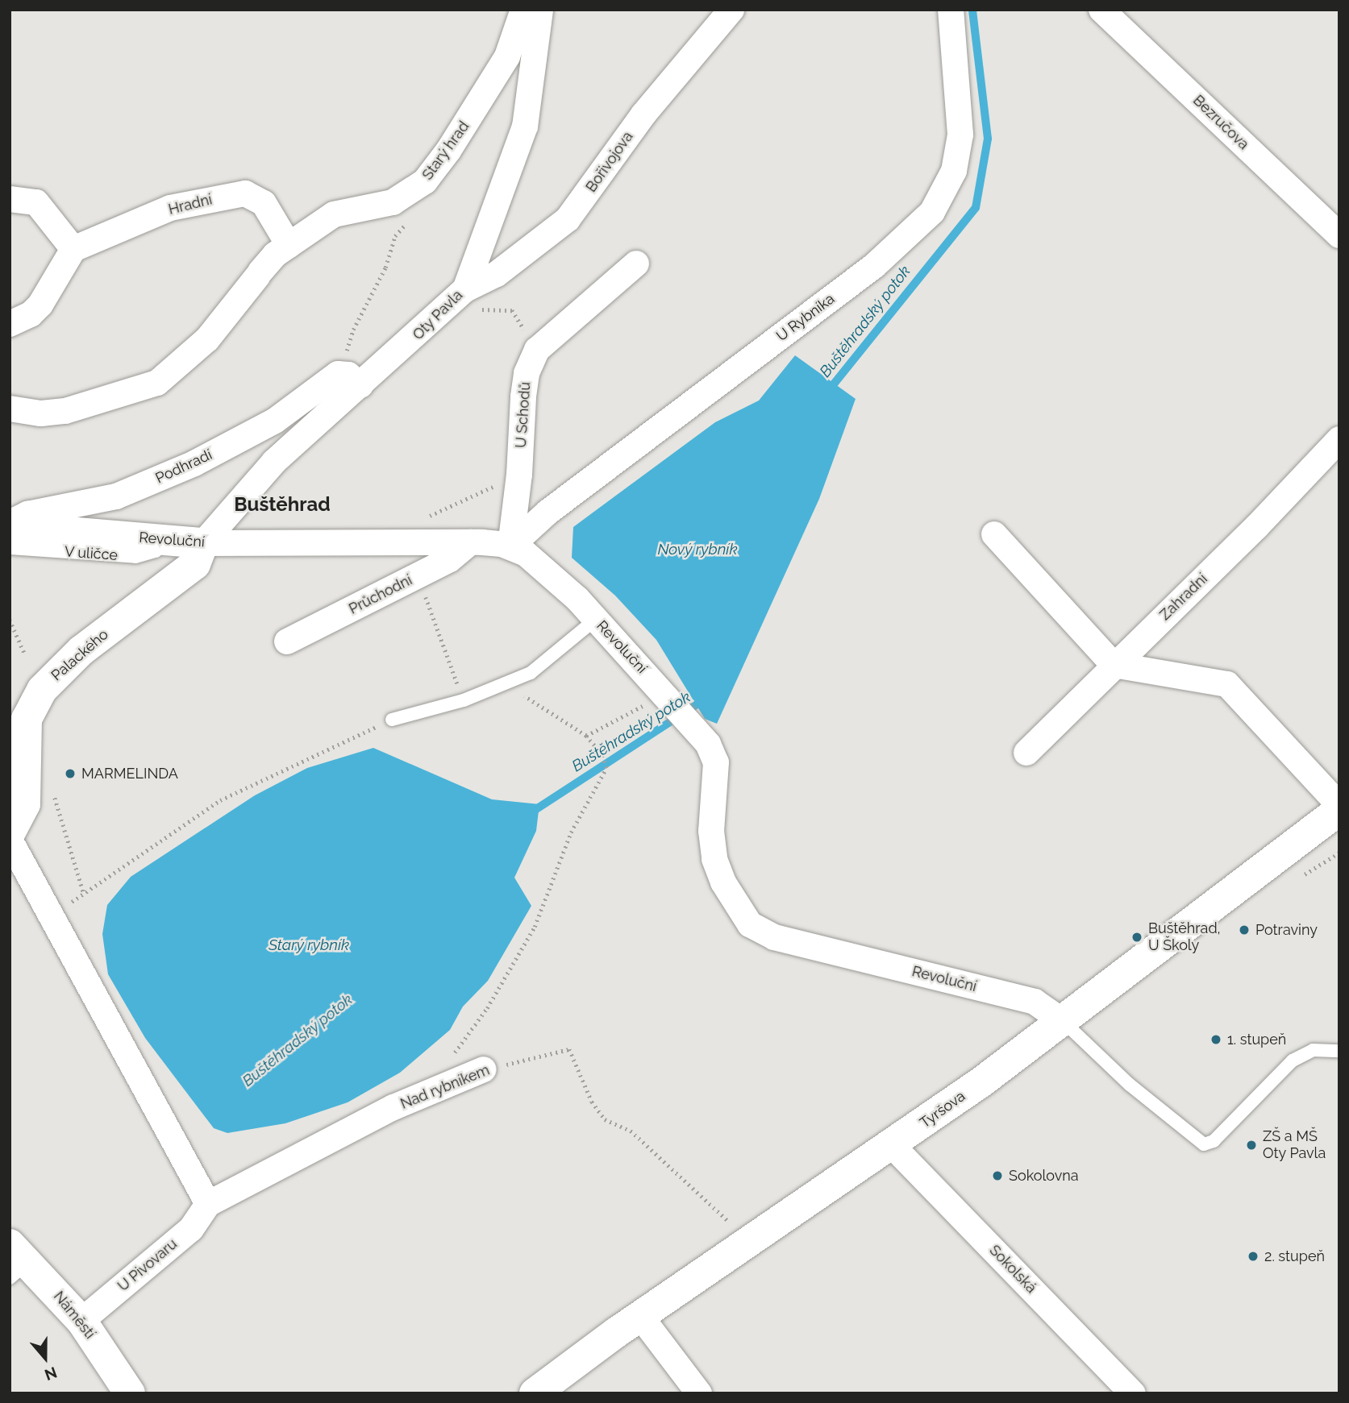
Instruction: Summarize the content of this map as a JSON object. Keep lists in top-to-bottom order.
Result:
{
  "streets": {
    "street": [
      "Bezručova",
      "Starý hrad",
      "Bořivojova",
      "Hradní",
      "Oty Pavla",
      "U Rybníka",
      "U Schodů",
      "Podhradí",
      "Revoluční",
      "Průchodní",
      "Zahradní",
      "Palackého",
      "Nad rybníkem",
      "Tyršova",
      "U Pivovaru",
      "Sokolská",
      "Náměstí"
    ],
    "lane": ["V uličce"]
  },
  "crossings": [
    ["Starý hrad", "Hradní"],
    ["Bořivojova", "Oty Pavla"],
    ["Oty Pavla", "Podhradí"],
    ["Oty Pavla", "Revoluční"],
    ["Oty Pavla", "Palackého"],
    ["U Rybníka", "U Schodů"],
    ["U Rybníka", "Revoluční"],
    ["U Schodů", "Revoluční"],
    ["Revoluční", "V uličce"],
    ["Revoluční", "Průchodní"],
    ["Revoluční", "Palackého"],
    ["Revoluční", "Tyršova"],
    ["Nad rybníkem", "Tyršova"],
    ["Nad rybníkem", "U Pivovaru"],
    ["Tyršova", "Sokolská"],
    ["U Pivovaru", "Náměstí"]
  ],
  "districts": ["Buštěhrad"],
  "water": ["Buštěhradský potok", "Nový rybník", "Starý rybník"],
  "places": [
    "MARMELINDA",
    "Potraviny",
    "Buštěhrad, U Školy",
    "1. stupeň",
    "ZŠ a MŠ Oty Pavla",
    "Sokolovna",
    "2. stupeň"
  ],
  "north": "bottom"
}
